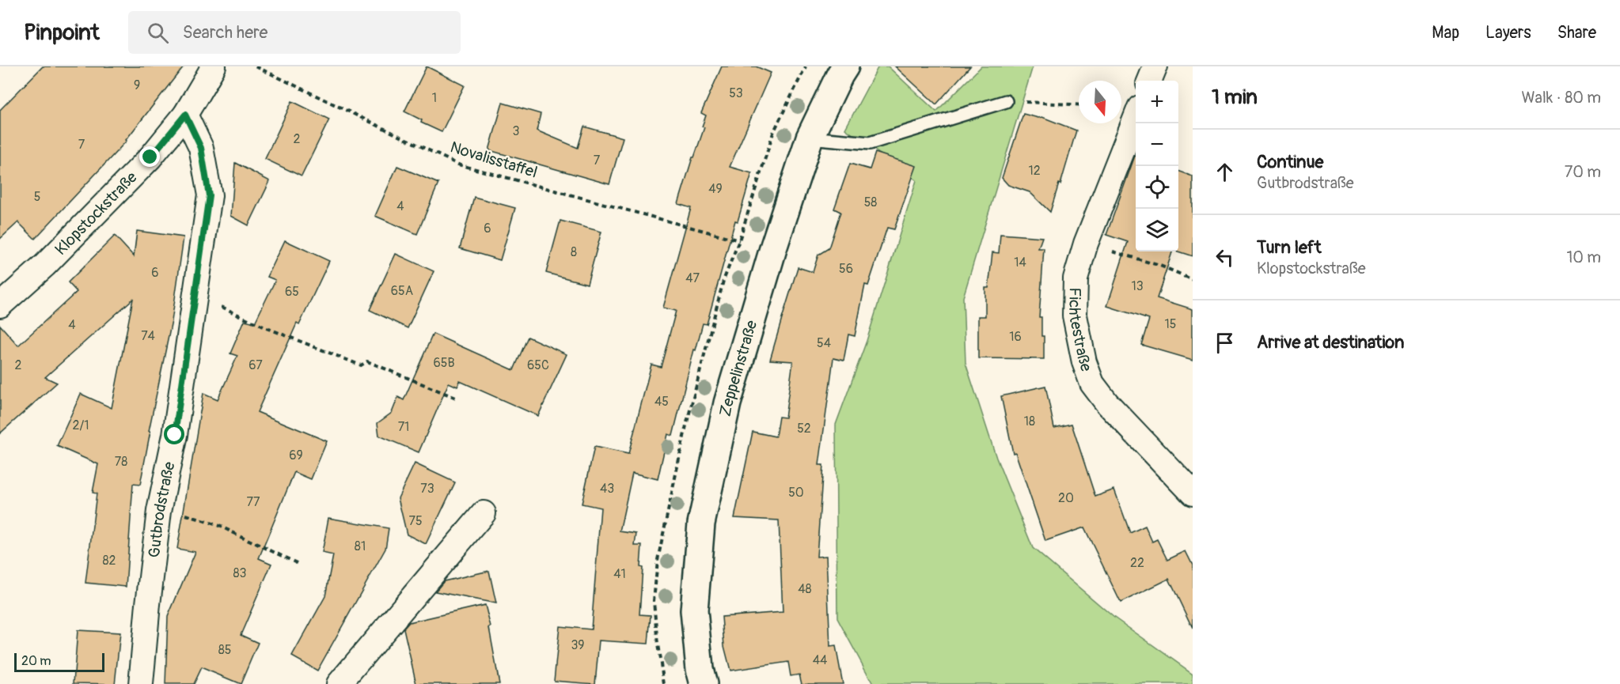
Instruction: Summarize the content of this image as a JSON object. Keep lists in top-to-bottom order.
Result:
{
  "streets": {
    "street": [
      "Klopstockstraße",
      "Fichtestraße",
      "Zeppelinstraße",
      "Gutbrodstraße"
    ],
    "path": ["Novalisstaffel"]
  },
  "crossings": [
    ["Klopstockstraße", "Gutbrodstraße"]
  ],
  "house_numbers": [
    "9",
    "53",
    "1",
    "3",
    "2",
    "7",
    "7",
    "12",
    "49",
    "5",
    "58",
    "4",
    "6",
    "8",
    "14",
    "56",
    "6",
    "47",
    "13",
    "65A",
    "65",
    "15",
    "4",
    "74",
    "16",
    "54",
    "65B",
    "2",
    "67",
    "65C",
    "45",
    "18",
    "2/1",
    "71",
    "52",
    "69",
    "78",
    "73",
    "43",
    "50",
    "20",
    "77",
    "75",
    "81",
    "82",
    "22",
    "83",
    "41",
    "48",
    "39",
    "85",
    "44"
  ],
  "scale_bar": "20 m",
  "north": "bottom",
  "page": {
    "header": "Pinpoint",
    "search": "Search here",
    "nav": ["Map", "Layers", "Share"],
    "heading": ["1 min", "Walk · 80 m"],
    "map_buttons": ["+", "−"],
    "list": [
      ["Continue", "Gutbrodstraße", "70 m"],
      ["Turn left", "Klopstockstraße", "10 m"],
      "Arrive at destination"
    ],
    "scale": "20 m"
  }
}
